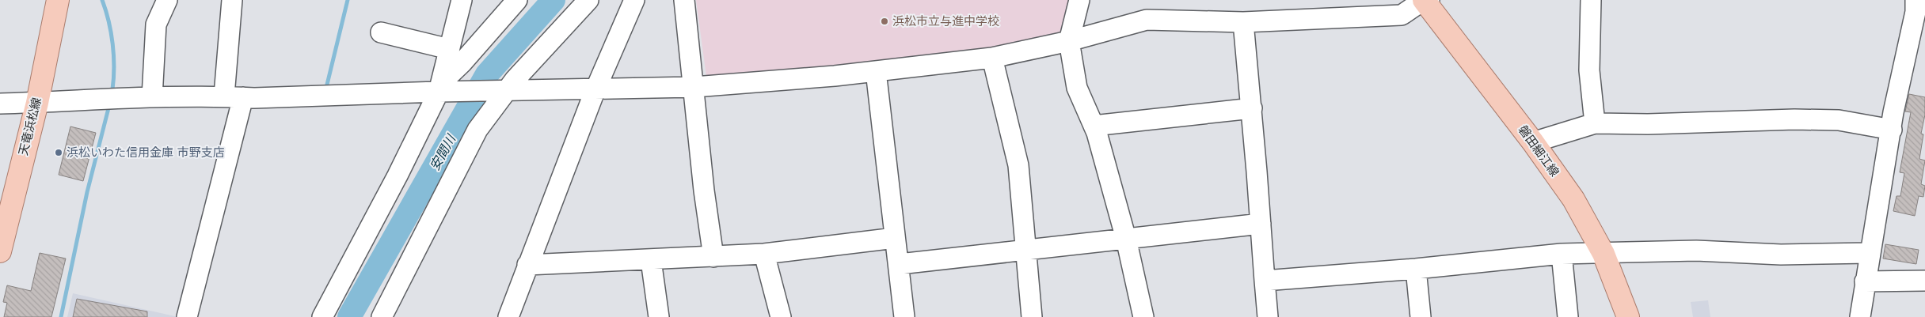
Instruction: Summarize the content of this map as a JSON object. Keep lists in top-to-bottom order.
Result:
{
  "streets": {
    "main road": ["天竜浜松線", "磐田細江線"]
  },
  "water": ["安間川"],
  "places": ["浜松市立与進中学校", "浜松いわた信用金庫 市野支店"]
}
